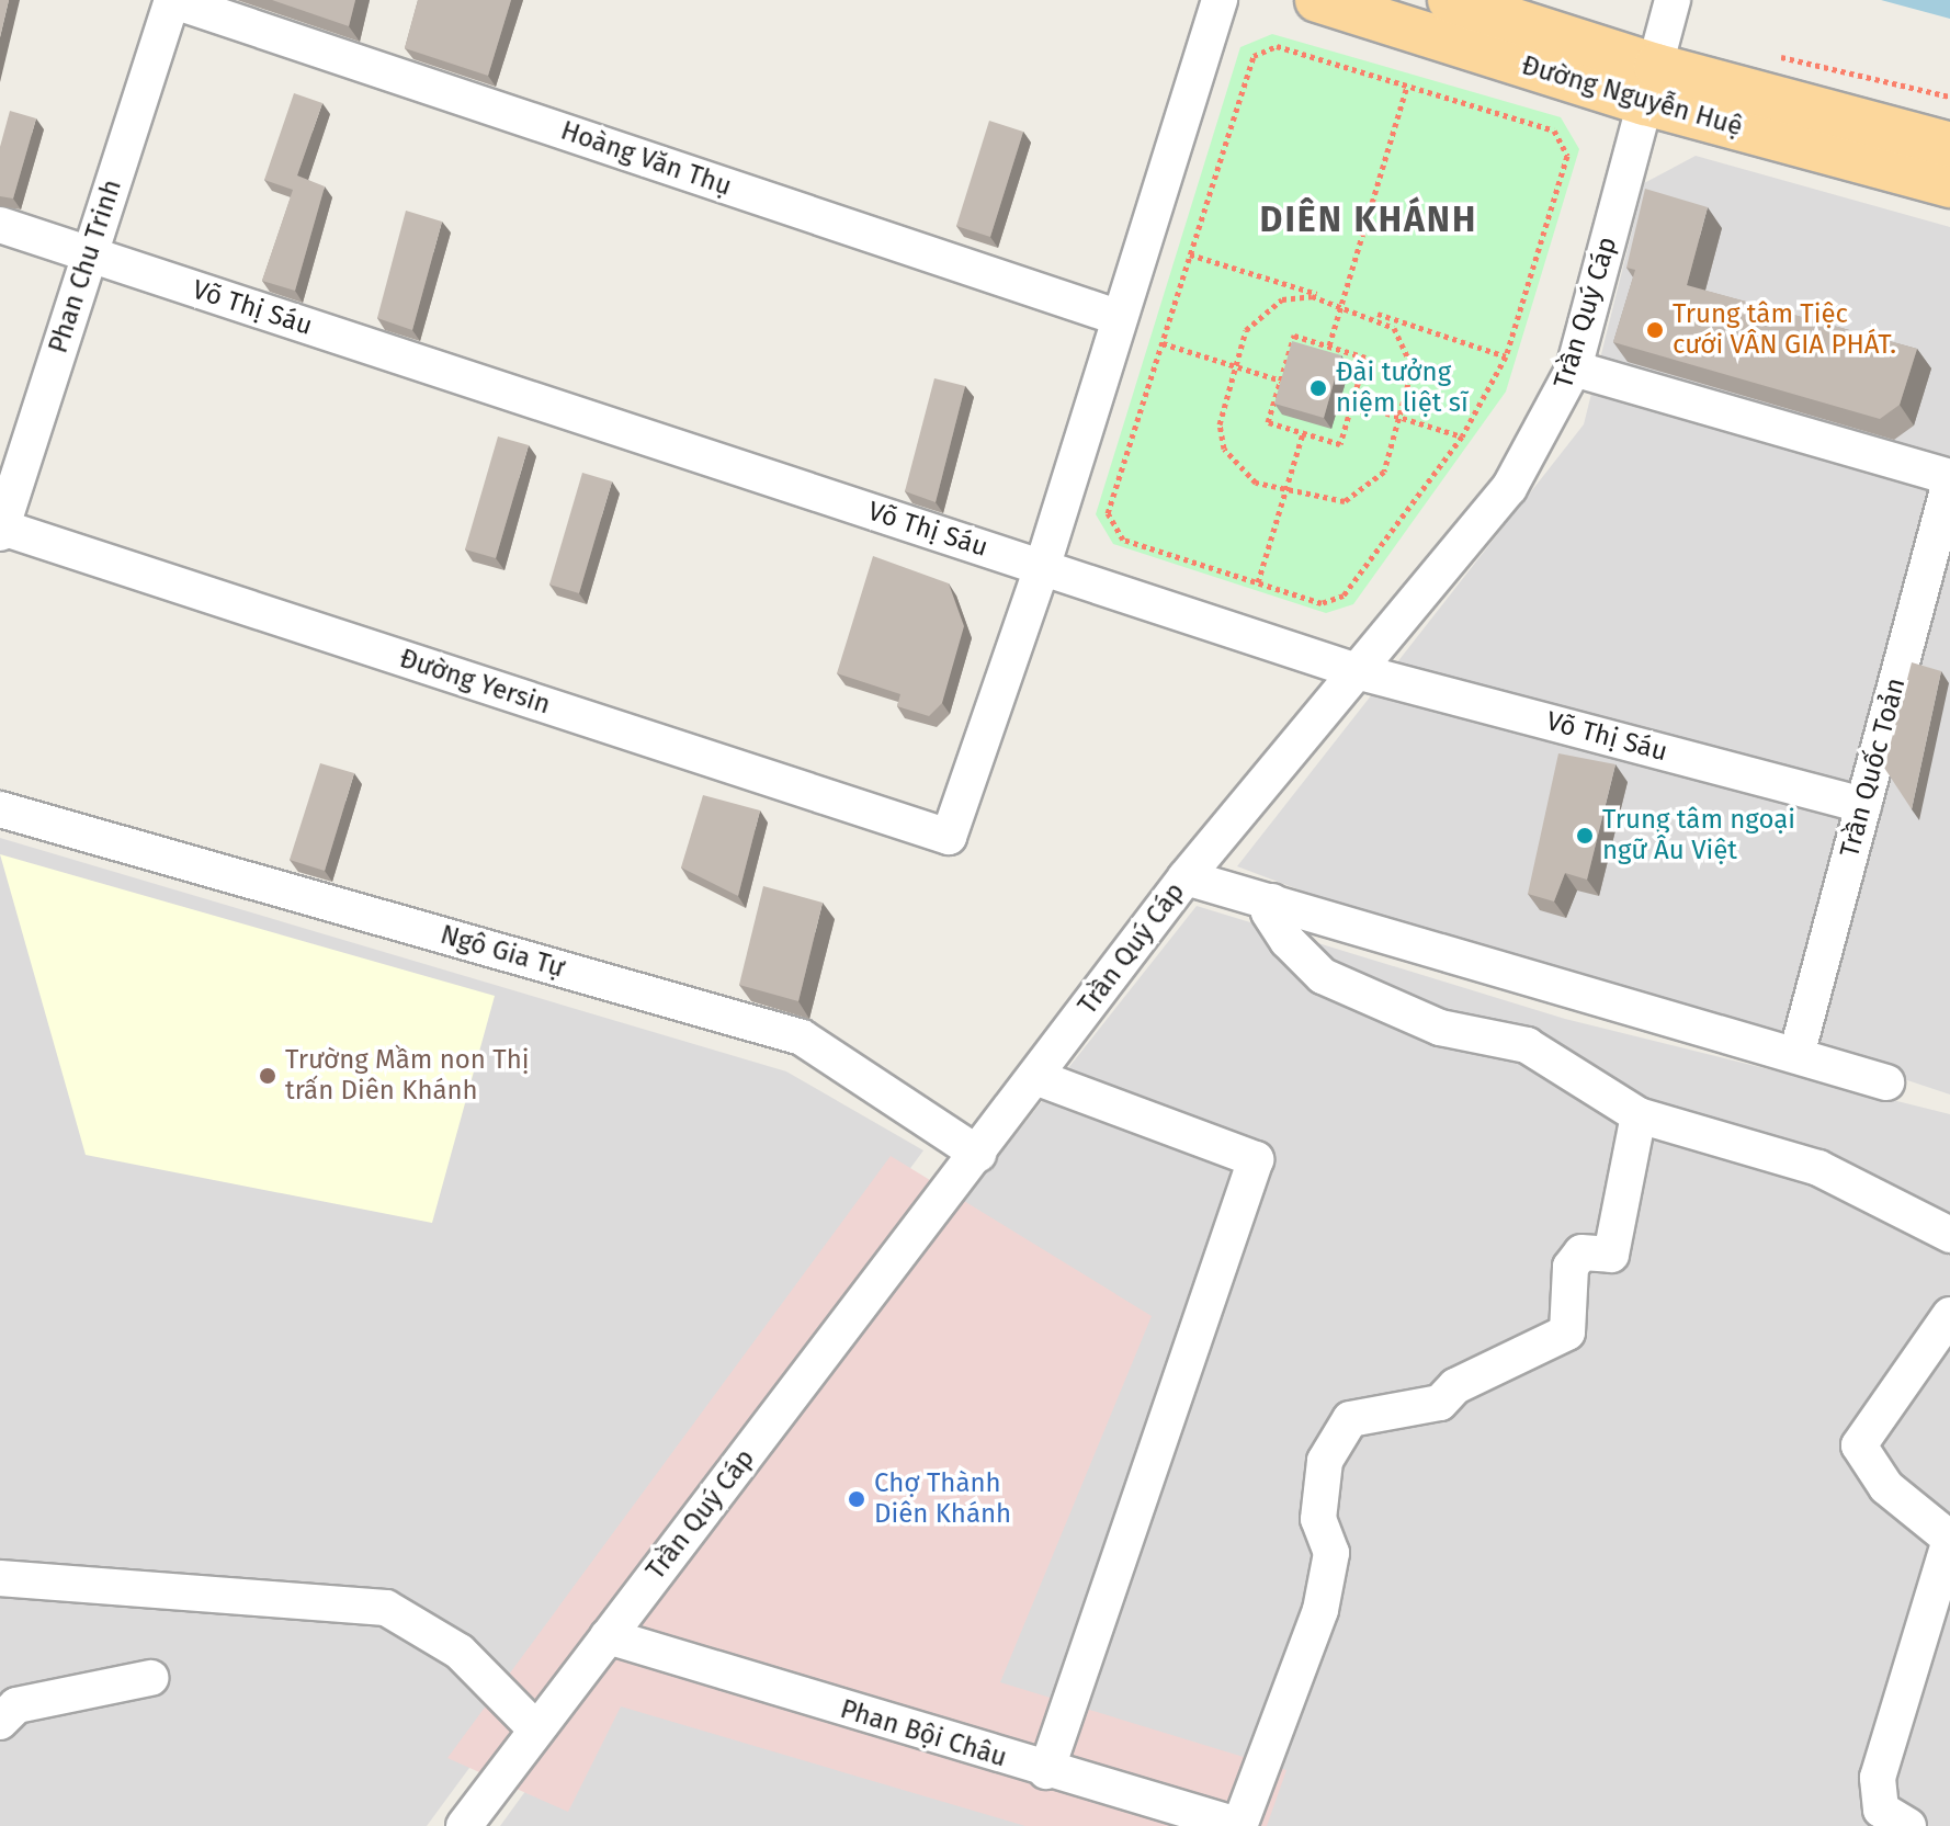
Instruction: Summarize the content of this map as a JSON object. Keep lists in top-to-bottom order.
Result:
{
  "streets": {
    "main road": ["Đường Nguyễn Huệ"],
    "street": [
      "Hoàng Văn Thụ",
      "Phan Chu Trinh",
      "Võ Thị Sáu",
      "Trần Quý Cáp",
      "Đường Yersin",
      "Trần Quốc Toản",
      "Ngô Gia Tự",
      "Phan Bội Châu"
    ]
  },
  "crossings": [
    ["Đường Nguyễn Huệ", "Trần Quý Cáp"],
    ["Hoàng Văn Thụ", "Phan Chu Trinh"],
    ["Phan Chu Trinh", "Võ Thị Sáu"],
    ["Phan Chu Trinh", "Đường Yersin"],
    ["Võ Thị Sáu", "Trần Quý Cáp"],
    ["Võ Thị Sáu", "Đường Yersin"],
    ["Võ Thị Sáu", "Trần Quốc Toản"],
    ["Trần Quý Cáp", "Ngô Gia Tự"],
    ["Trần Quý Cáp", "Phan Bội Châu"]
  ],
  "districts": ["DIÊN KHÁNH"],
  "places": [
    "Trung tâm Tiệc cưới VÂN GIA PHÁT.",
    "Đài tưởng niệm liệt sĩ",
    "Trung tâm ngoại ngữ Âu Việt",
    "Trường Mầm non Thị trấn Diên Khánh",
    "Chợ Thành Diên Khánh"
  ]
}
